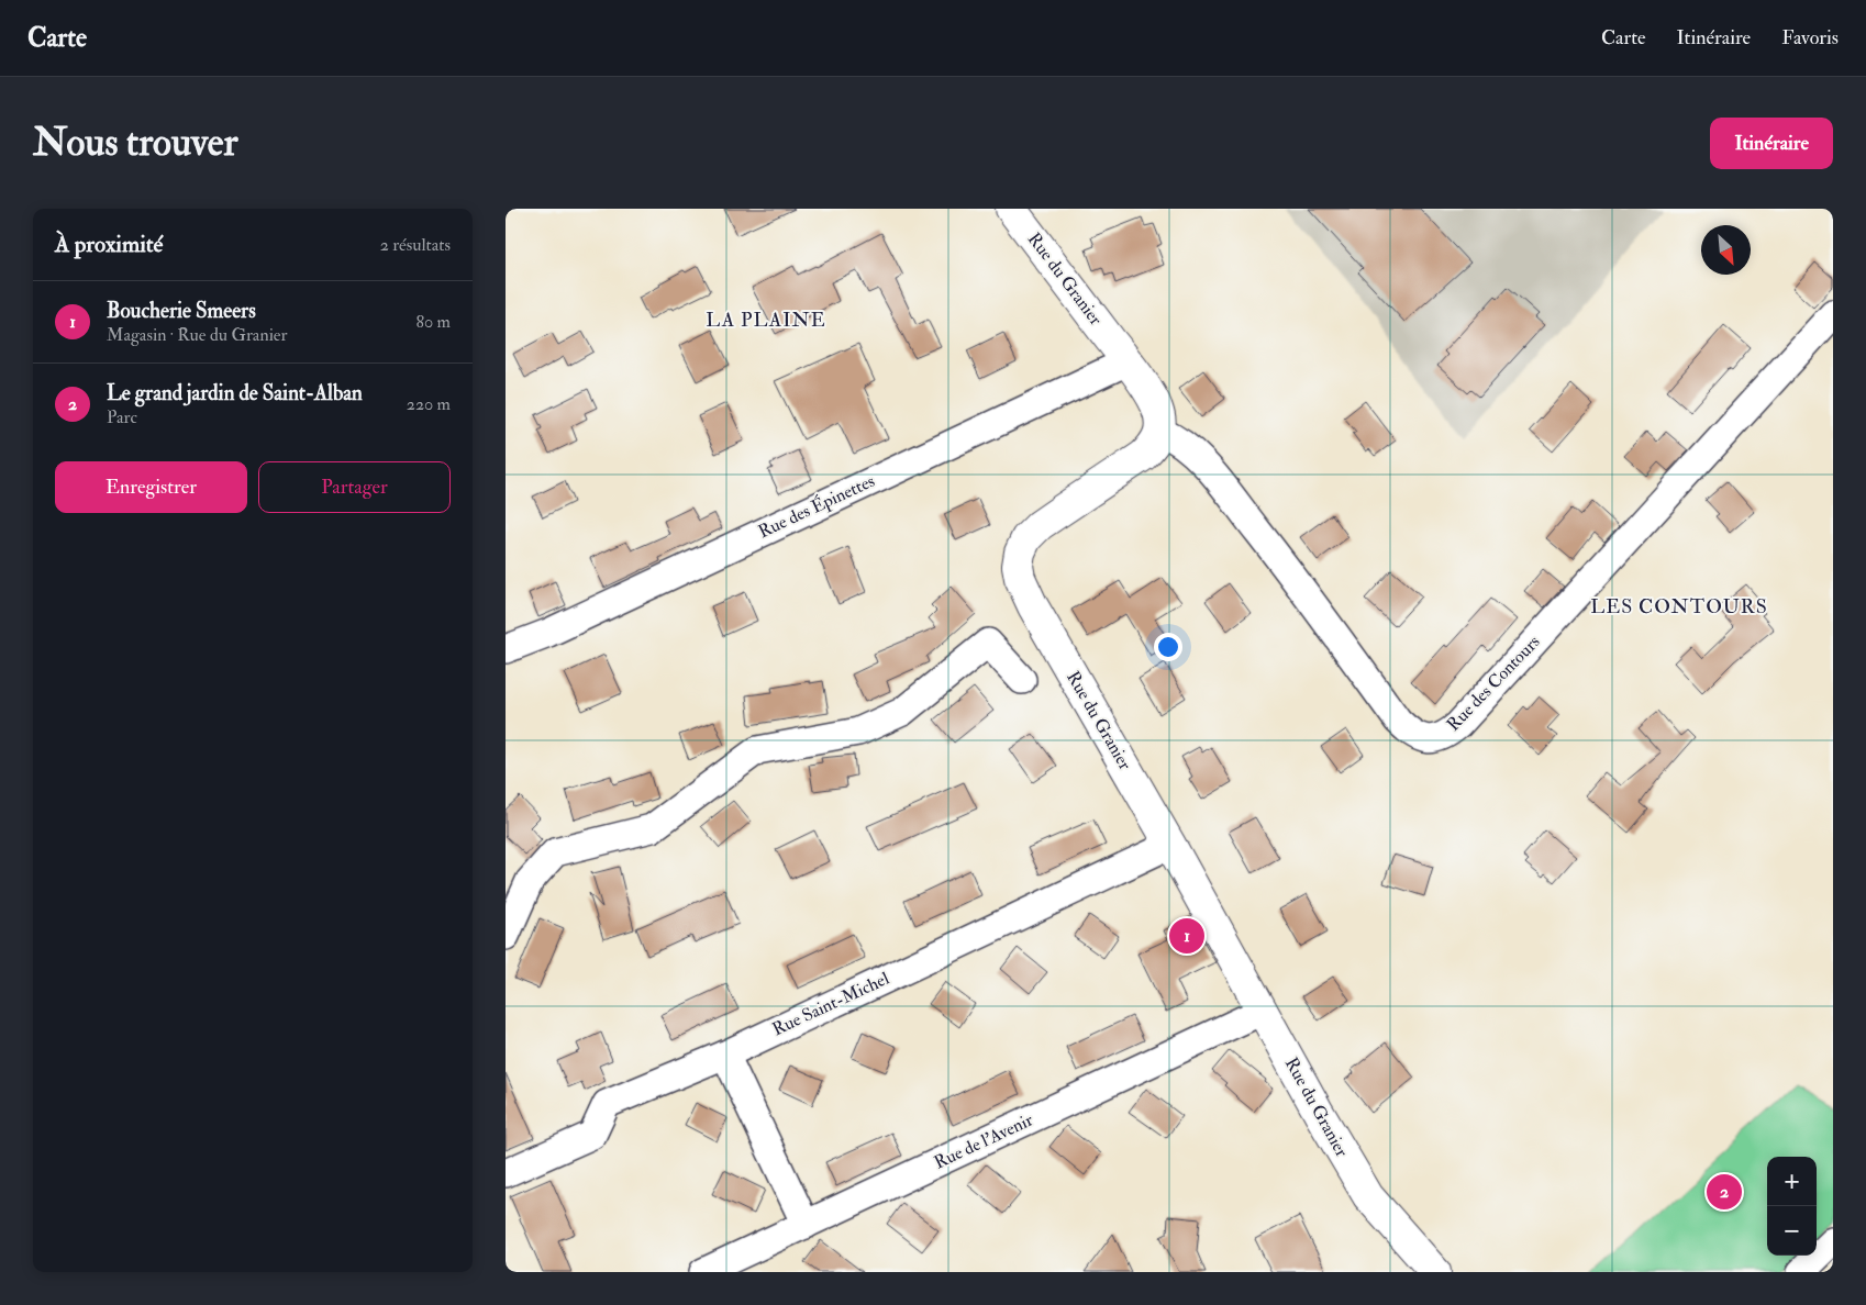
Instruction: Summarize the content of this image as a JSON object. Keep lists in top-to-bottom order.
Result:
{
  "streets": {
    "street": [
      "Rue du Granier",
      "Rue des Épinettes",
      "Rue des Contours",
      "Rue Saint-Michel",
      "Rue de l'Avenir"
    ]
  },
  "crossings": [
    ["Rue du Granier", "Rue des Épinettes"],
    ["Rue du Granier", "Rue des Contours"],
    ["Rue du Granier", "Rue Saint-Michel"],
    ["Rue du Granier", "Rue de l'Avenir"]
  ],
  "districts": ["LA PLAINE", "LES CONTOURS"],
  "north": "bottom right",
  "page": {
    "header": "Carte",
    "nav": ["Carte", "Itinéraire", "Favoris"],
    "buttons": [
      "Itinéraire",
      ["Enregistrer", "Partager"]
    ],
    "title": "Nous trouver",
    "heading": ["À proximité", "2 résultats"],
    "list": [
      {
        "mark": "1",
        "name": "Boucherie Smeers",
        "note": "Magasin · Rue du Granier",
        "value": "80 m"
      },
      {
        "mark": "2",
        "name": "Le grand jardin de Saint-Alban",
        "note": "Parc",
        "value": "220 m"
      }
    ],
    "pins": ["1", "2"],
    "map_buttons": ["+", "−"]
  }
}
